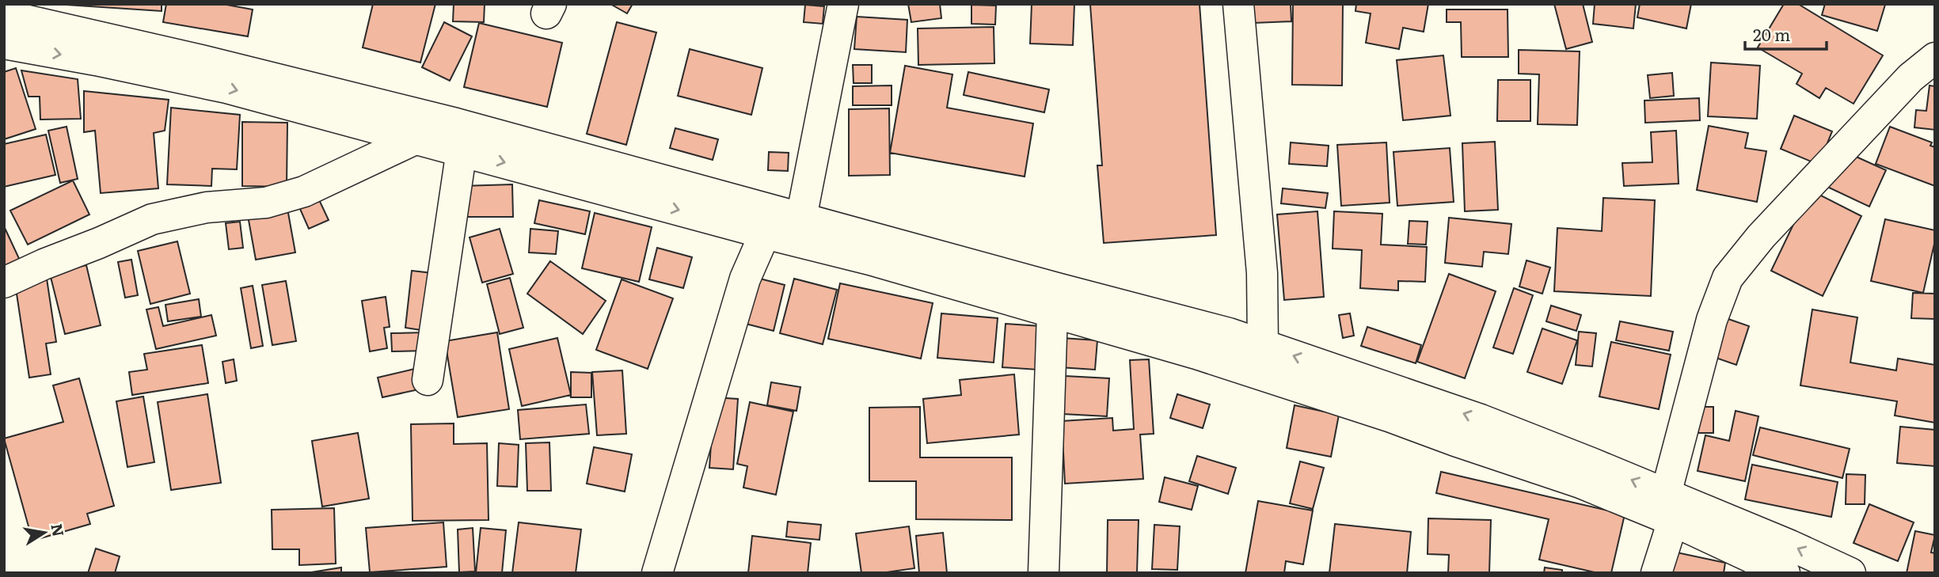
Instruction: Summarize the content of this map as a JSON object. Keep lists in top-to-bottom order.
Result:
{
  "scale_bar": "20 m",
  "north": "right"
}
